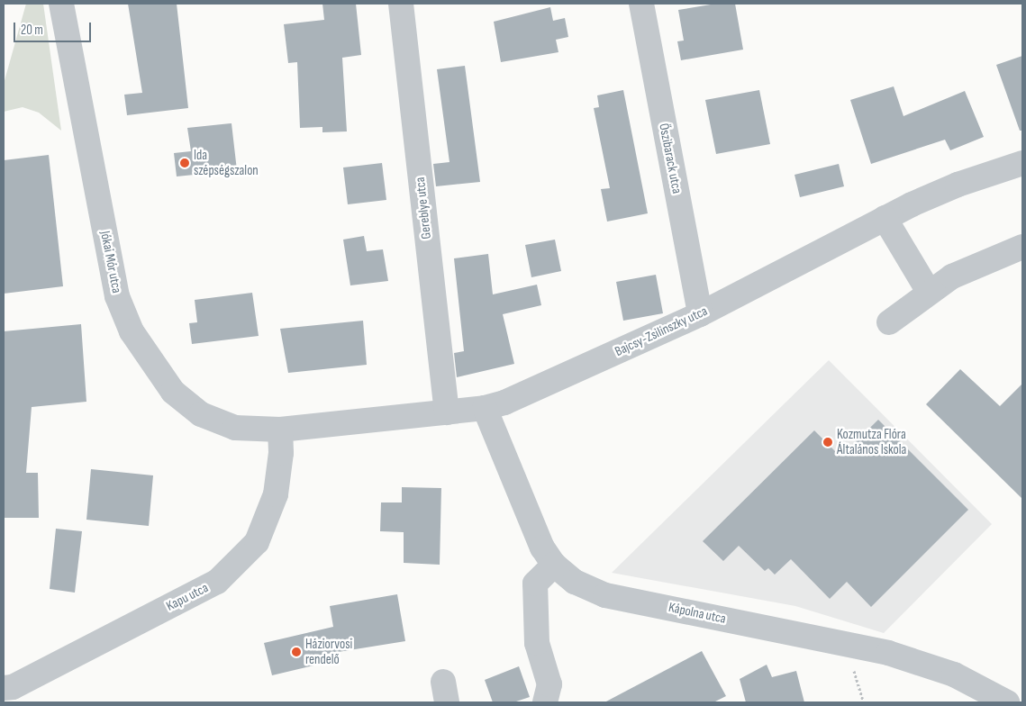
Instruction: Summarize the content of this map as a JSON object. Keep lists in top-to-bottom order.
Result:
{
  "streets": {
    "street": [
      "Őszibarack utca",
      "Gereblye utca",
      "Jókai Mór utca",
      "Bajcsy-Zsilinszky utca",
      "Kapu utca",
      "Kápolna utca"
    ]
  },
  "crossings": [
    ["Őszibarack utca", "Bajcsy-Zsilinszky utca"],
    ["Gereblye utca", "Bajcsy-Zsilinszky utca"],
    ["Jókai Mór utca", "Bajcsy-Zsilinszky utca"],
    ["Jókai Mór utca", "Kapu utca"],
    ["Bajcsy-Zsilinszky utca", "Kapu utca"],
    ["Bajcsy-Zsilinszky utca", "Kápolna utca"]
  ],
  "places": ["Ida szépségszalon", "Kozmutza Flóra Általános Iskola", "Háziorvosi rendelő"],
  "scale_bar": "20 m"
}
